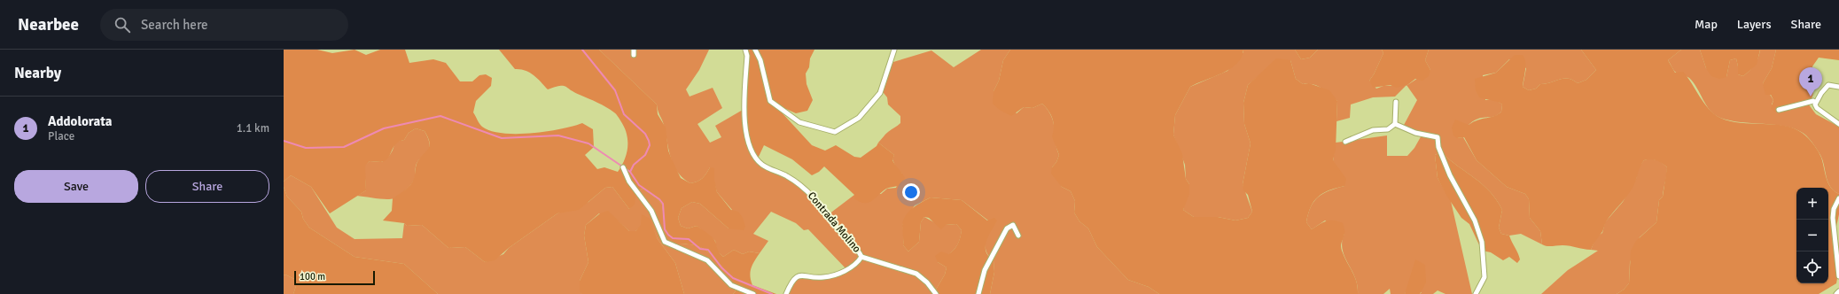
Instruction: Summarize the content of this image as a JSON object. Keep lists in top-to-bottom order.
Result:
{
  "streets": {
    "street": ["Contrada Molino"]
  },
  "scale_bar": "100 m",
  "page": {
    "header": "Nearbee",
    "search": "Search here",
    "nav": ["Map", "Layers", "Share"],
    "heading": "Nearby",
    "pins": "1",
    "list": [
      {
        "mark": "1",
        "name": "Addolorata",
        "note": "Place",
        "value": "1.1 km"
      }
    ],
    "buttons": ["Save", "Share"],
    "map_buttons": ["+", "−"],
    "scale": "100 m"
  }
}
